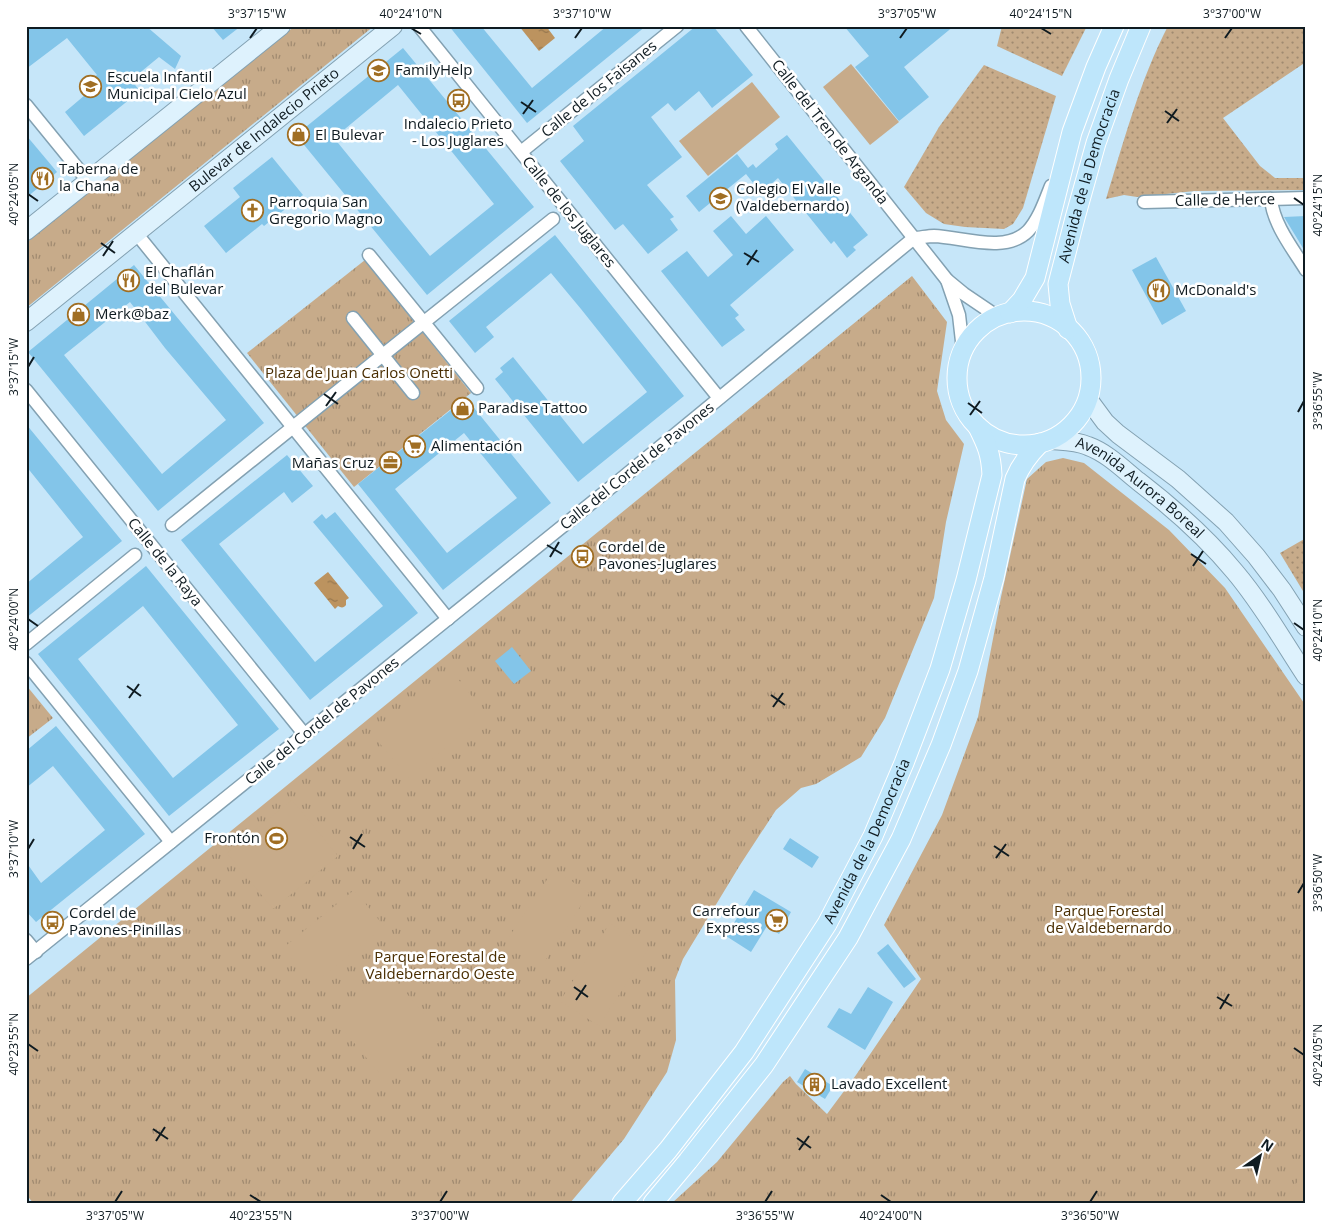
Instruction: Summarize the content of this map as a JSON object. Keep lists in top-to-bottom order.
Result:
{
  "streets": {
    "main road": ["Avenida de la Democracia"],
    "street": [
      "Calle de los Faisanes",
      "Bulevar de Indalecio Prieto",
      "Calle del Tren de Arganda",
      "Calle de Herce",
      "Calle de los Juglares",
      "Calle del Cordel de Pavones",
      "Avenida Aurora Boreal",
      "Calle de la Raya"
    ]
  },
  "crossings": [
    ["Calle de los Faisanes", "Calle de los Juglares"],
    ["Calle del Tren de Arganda", "Avenida de la Democracia"],
    ["Calle del Tren de Arganda", "Calle del Cordel de Pavones"],
    ["Calle del Tren de Arganda", "Avenida Aurora Boreal"],
    ["Avenida de la Democracia", "Avenida Aurora Boreal"],
    ["Calle de los Juglares", "Calle del Cordel de Pavones"],
    ["Calle del Cordel de Pavones", "Calle de la Raya"]
  ],
  "parks": ["Plaza de Juan Carlos Onetti", "Parque Forestal de Valdebernardo", "Parque Forestal de Valdebernardo Oeste"],
  "places": {
    "school or university": ["FamilyHelp", "Escuela Infantil Municipal Cielo Azul", "Colegio El Valle (Valdebernardo)"],
    "bus stop": ["Indalecio Prieto - Los Juglares", "Cordel de Pavones-Juglares", "Cordel de Pavones-Pinillas"],
    "shop": ["El Bulevar", "Merk@baz", "Paradise Tattoo"],
    "restaurant": ["Taberna de la Chana", "El Chaflán del Bulevar", "McDonald's"],
    "church": ["Parroquia San Gregorio Magno"],
    "supermarket": ["Alimentación", "Carrefour Express"],
    "office": ["Mañas Cruz"],
    "sports": ["Frontón"],
    "building": ["Lavado Excellent"]
  },
  "north": "top right",
  "coordinates": [
    "3°37'15\"W",
    "40°24'10\"N",
    "3°37'10\"W",
    "3°37'05\"W",
    "40°24'15\"N",
    "3°37'00\"W",
    "40°24'05\"N",
    "3°36'55\"W",
    "40°24'00\"N",
    "3°36'50\"W",
    "40°23'55\"N"
  ]
}
